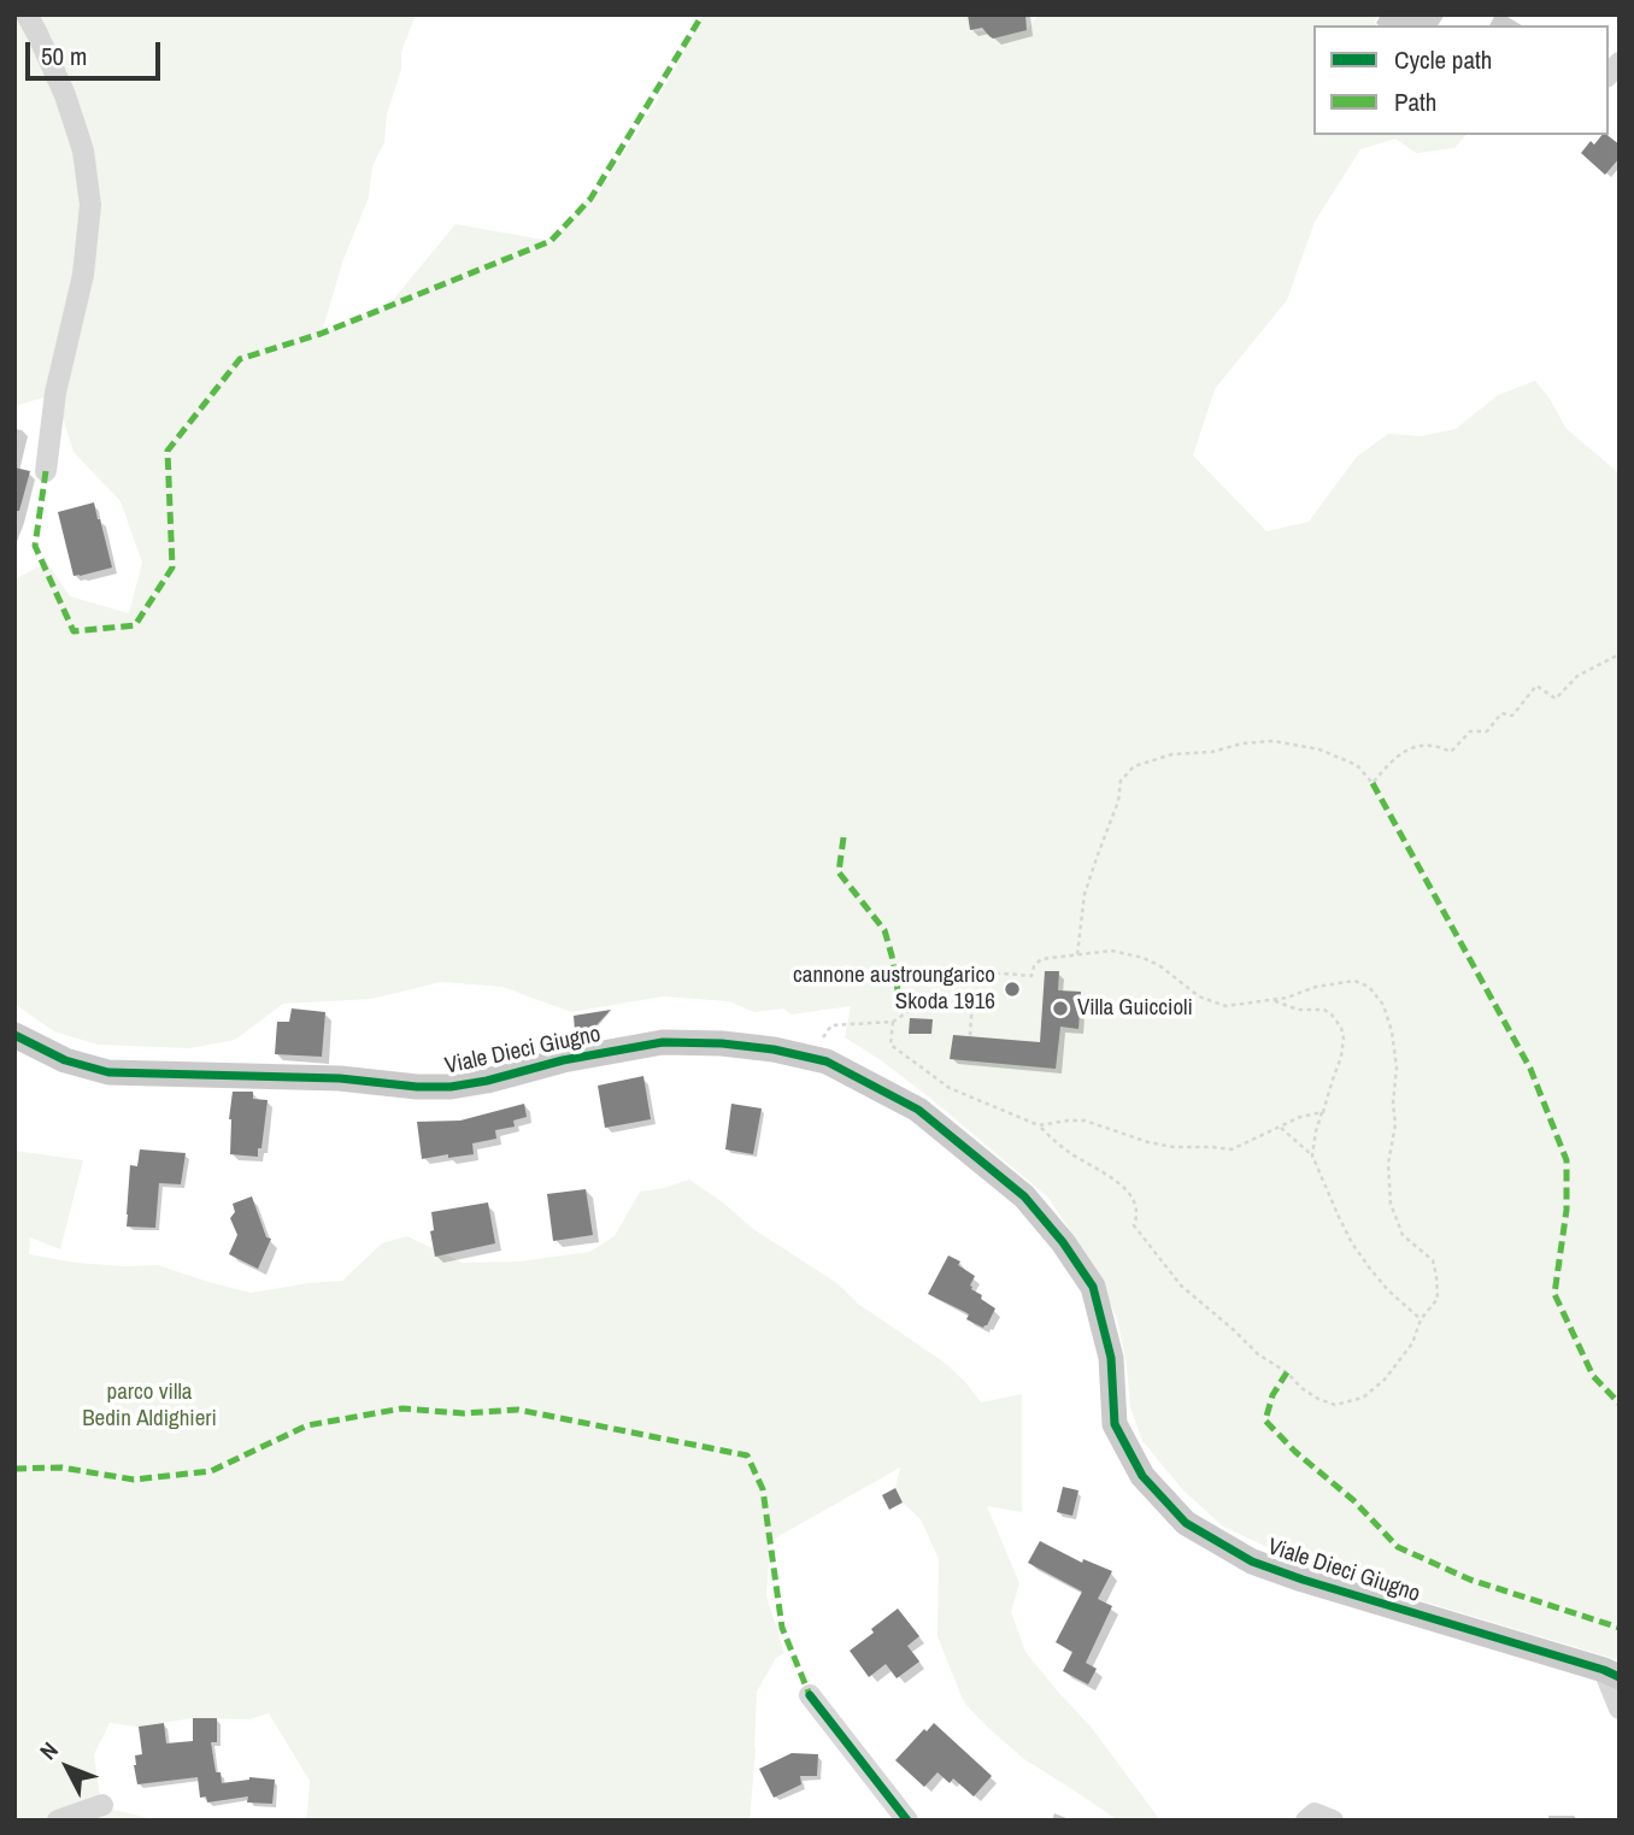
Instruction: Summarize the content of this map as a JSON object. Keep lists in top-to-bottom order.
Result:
{
  "streets": {
    "main road": ["Viale Dieci Giugno"]
  },
  "parks": ["parco villa Bedin Aldighieri"],
  "places": ["cannone austroungarico Skoda 1916", "Villa Guiccioli"],
  "legend": ["Cycle path", "Path"],
  "scale_bar": "50 m",
  "north": "top left"
}
